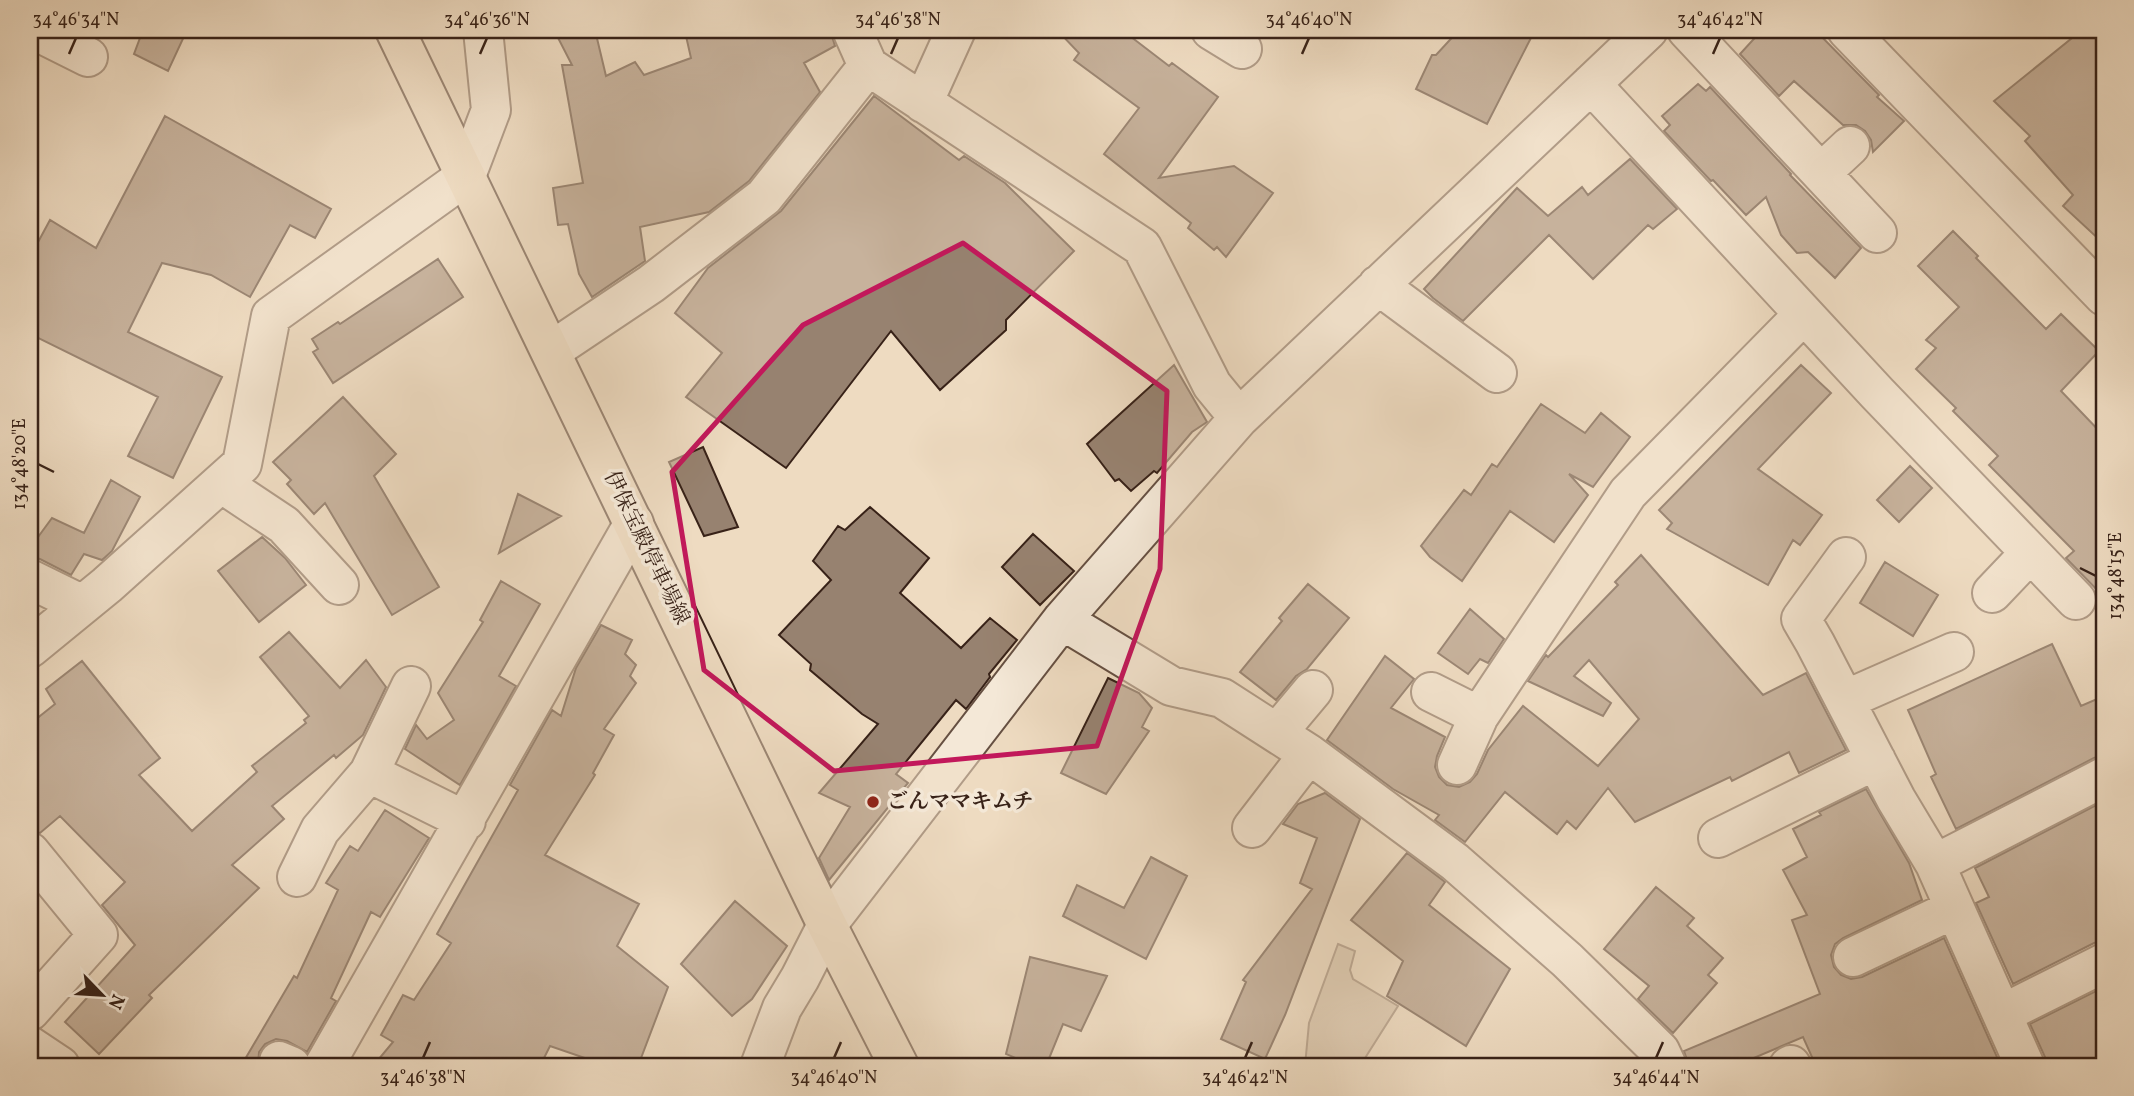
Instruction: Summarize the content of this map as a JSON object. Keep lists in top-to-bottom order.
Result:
{
  "streets": {
    "main road": ["伊保宝殿停車場線"]
  },
  "places": ["ごんママキムチ"],
  "north": "bottom right",
  "coordinates": [
    "34°46'34\"N",
    "34°46'36\"N",
    "34°46'38\"N",
    "34°46'40\"N",
    "34°46'42\"N",
    "134°48'20\"E",
    "134°48'15\"E",
    "34°46'44\"N"
  ]
}
